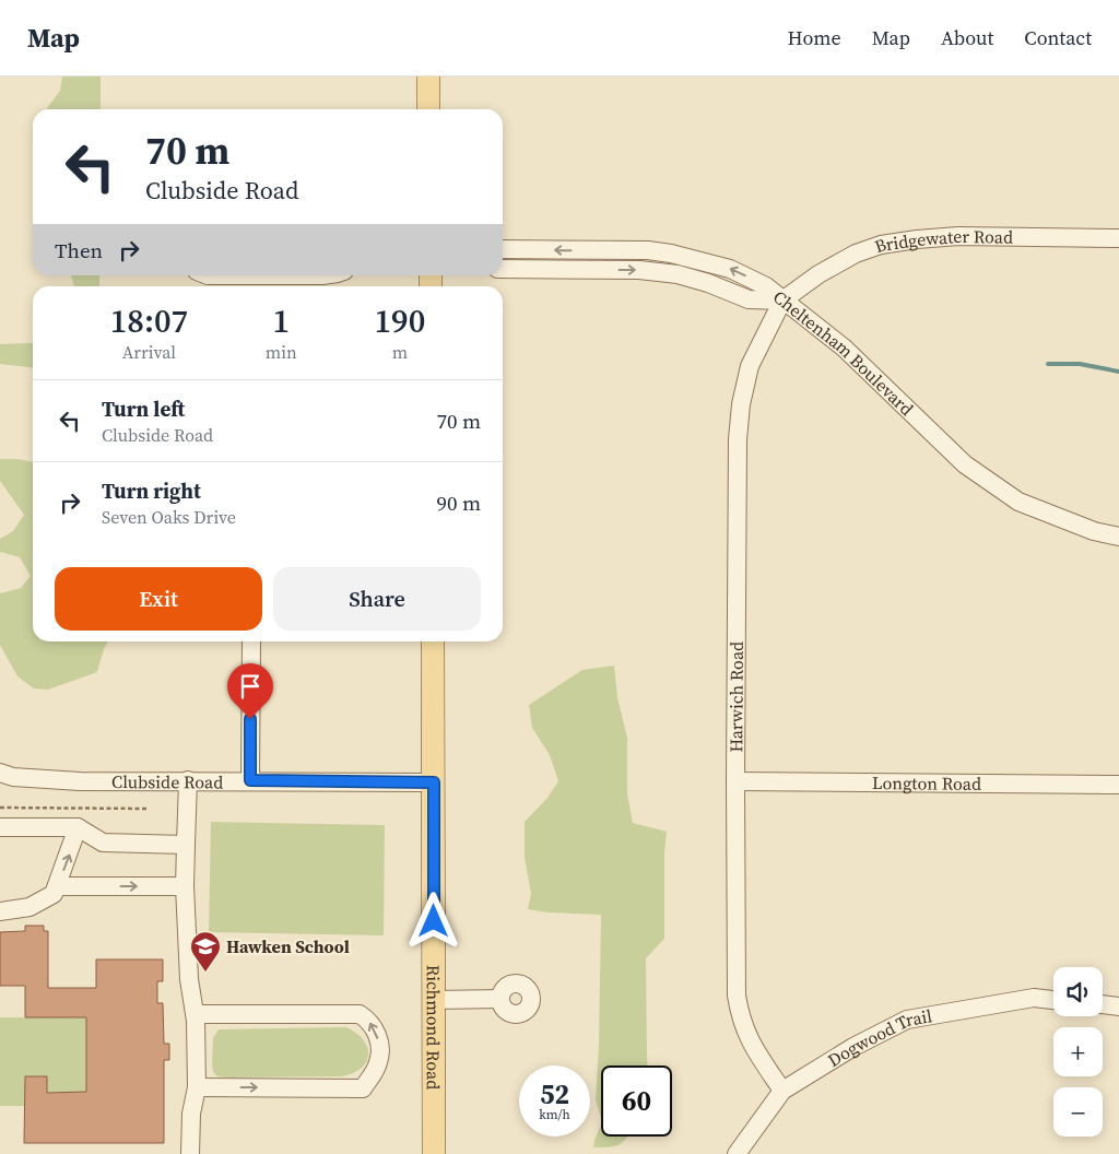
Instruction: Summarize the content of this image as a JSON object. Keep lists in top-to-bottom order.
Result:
{
  "streets": {
    "main road": ["Richmond Road"],
    "street": [
      "Bridgewater Road",
      "Cheltenham Boulevard",
      "Harwich Road",
      "Clubside Road",
      "Longton Road",
      "Dogwood Trail"
    ]
  },
  "crossings": [
    ["Bridgewater Road", "Cheltenham Boulevard"],
    ["Bridgewater Road", "Harwich Road"],
    ["Cheltenham Boulevard", "Harwich Road"],
    ["Harwich Road", "Longton Road"],
    ["Harwich Road", "Dogwood Trail"],
    ["Clubside Road", "Richmond Road"]
  ],
  "places": {
    "school or university": ["Hawken School"]
  },
  "page": {
    "header": "Map",
    "nav": [
      "Home",
      "Map",
      "About",
      "Contact"
    ],
    "turn": ["70 m", "Clubside Road"],
    "then": "Then",
    "eta": [
      "18:07",
      "Arrival",
      "1",
      "min",
      "190",
      "m"
    ],
    "list": [
      {
        "name": "Turn left",
        "note": "Clubside Road",
        "value": "70 m"
      },
      {
        "name": "Turn right",
        "note": "Seven Oaks Drive",
        "value": "90 m"
      }
    ],
    "buttons": ["Exit", "Share"],
    "map_buttons": ["+", "−"],
    "speed": "52 km/h",
    "limit": "60"
  }
}
